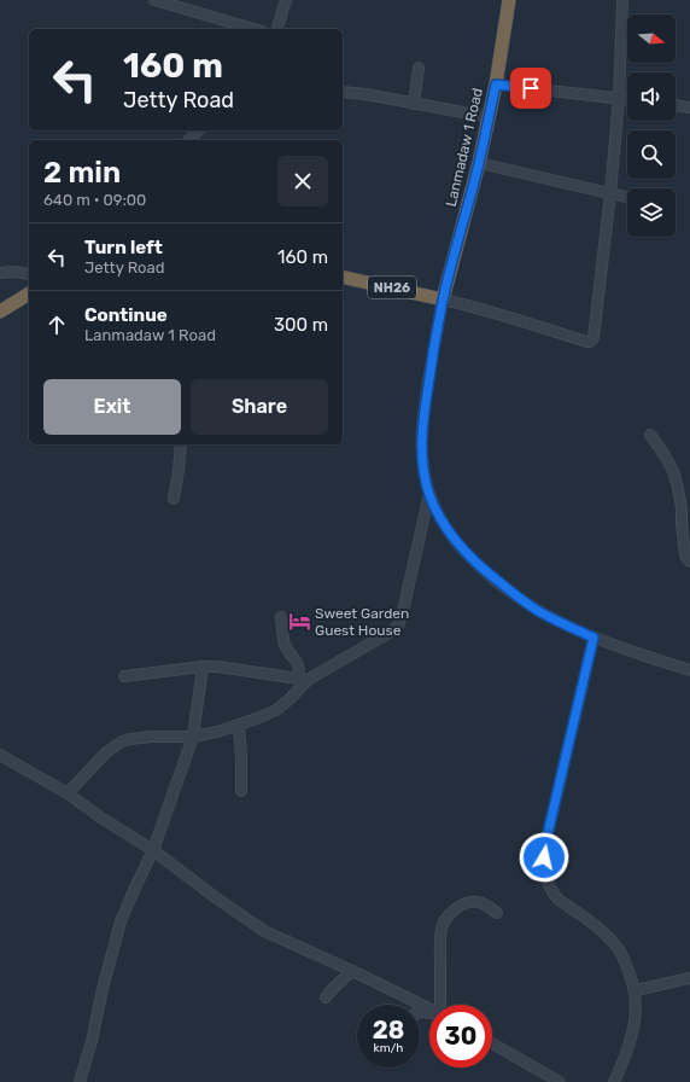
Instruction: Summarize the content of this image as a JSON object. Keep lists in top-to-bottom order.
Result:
{
  "streets": {
    "highway": ["Lanmadaw 1 Road", "NH26"]
  },
  "crossings": [
    ["Lanmadaw 1 Road", "NH26"]
  ],
  "places": {
    "hotel": ["Sweet Garden Guest House"]
  },
  "north": "right",
  "page": {
    "turn": ["160 m", "Jetty Road"],
    "heading": ["2 min", "640 m · 09:00"],
    "list": [
      {
        "name": "Turn left",
        "note": "Jetty Road",
        "value": "160 m"
      },
      {
        "name": "Continue",
        "note": "Lanmadaw 1 Road",
        "value": "300 m"
      }
    ],
    "buttons": ["Exit", "Share"],
    "speed": "28 km/h",
    "limit": "30"
  }
}
